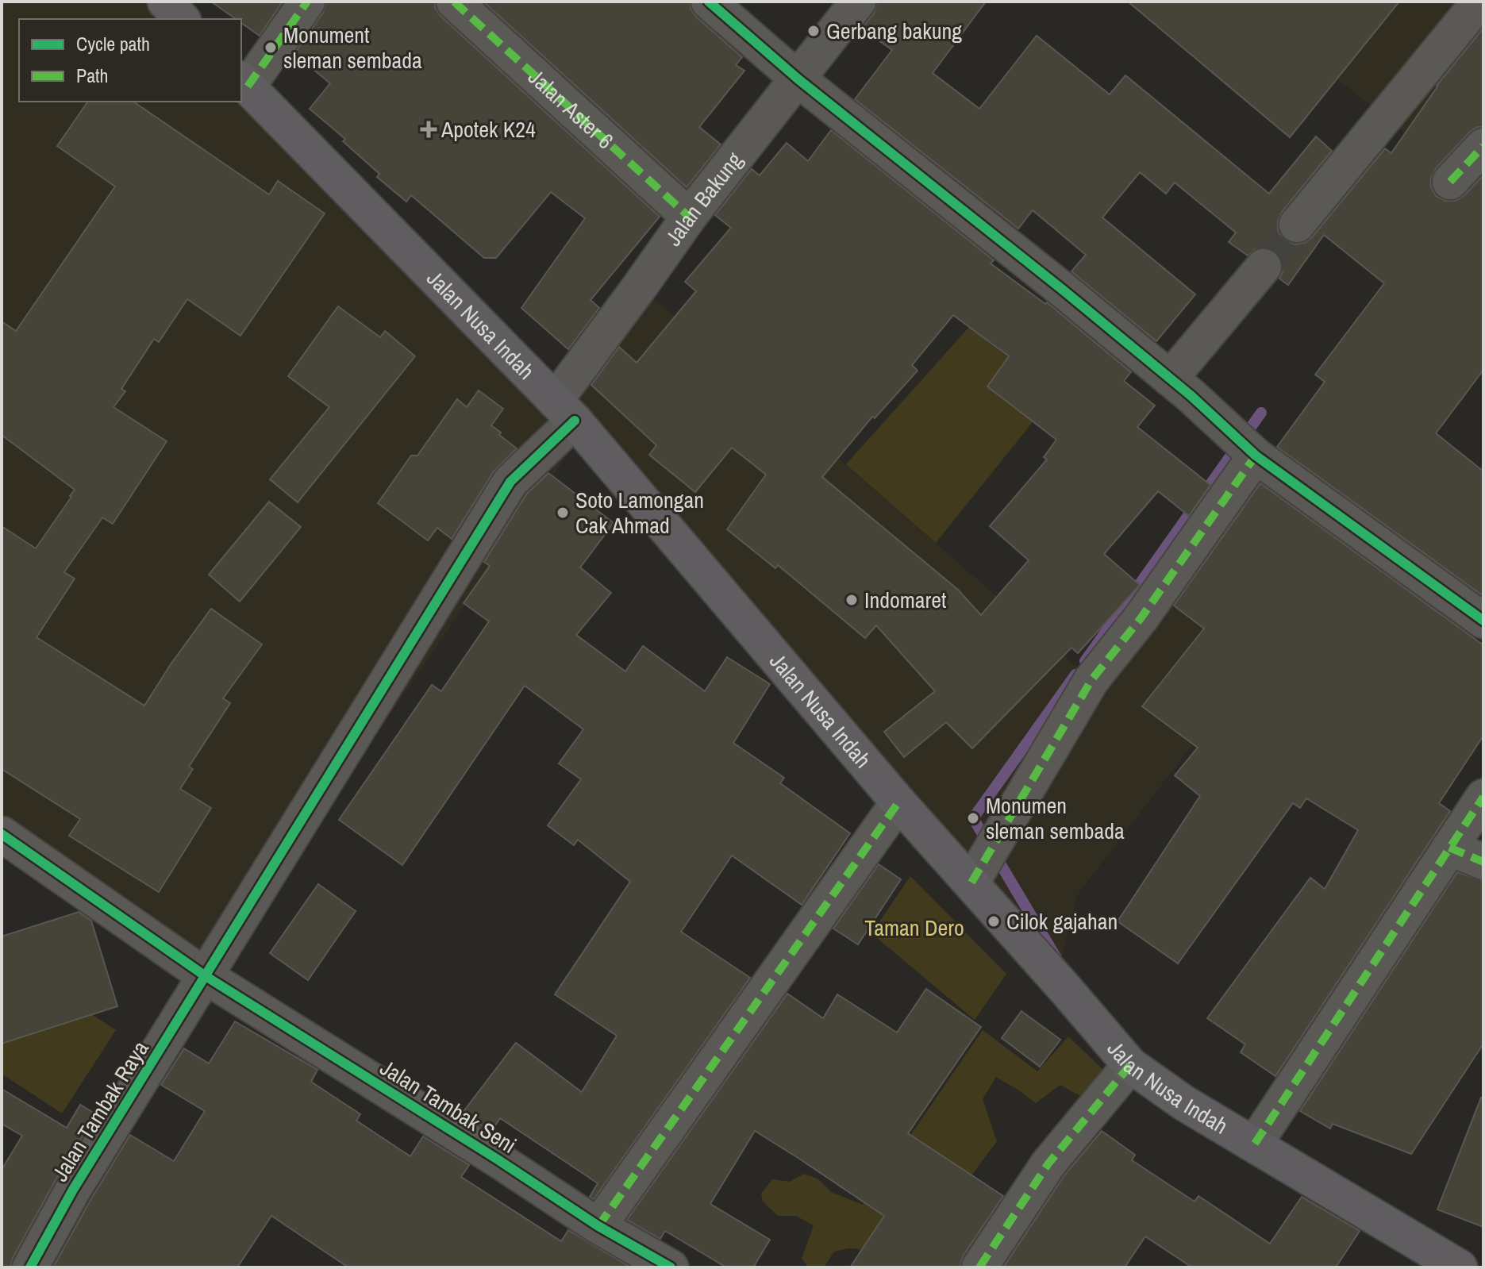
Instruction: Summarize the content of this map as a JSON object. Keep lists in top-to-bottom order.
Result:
{
  "streets": {
    "main road": ["Jalan Nusa Indah"],
    "street": [
      "Jalan Aster 6",
      "Jalan Bakung",
      "Jalan Tambak Seni",
      "Jalan Tambak Raya"
    ]
  },
  "crossings": [
    ["Jalan Aster 6", "Jalan Bakung"],
    ["Jalan Bakung", "Jalan Nusa Indah"],
    ["Jalan Bakung", "Jalan Tambak Seni"],
    ["Jalan Bakung", "Jalan Tambak Raya"],
    ["Jalan Tambak Seni", "Jalan Tambak Raya"]
  ],
  "parks": ["Taman Dero"],
  "places": {
    "other": [
      "Gerbang bakung",
      "Monument sleman sembada",
      "Soto Lamongan Cak Ahmad",
      "Indomaret",
      "Monumen sleman sembada",
      "Cilok gajahan"
    ],
    "health": ["Apotek K24"]
  },
  "legend": ["Cycle path", "Path"]
}
